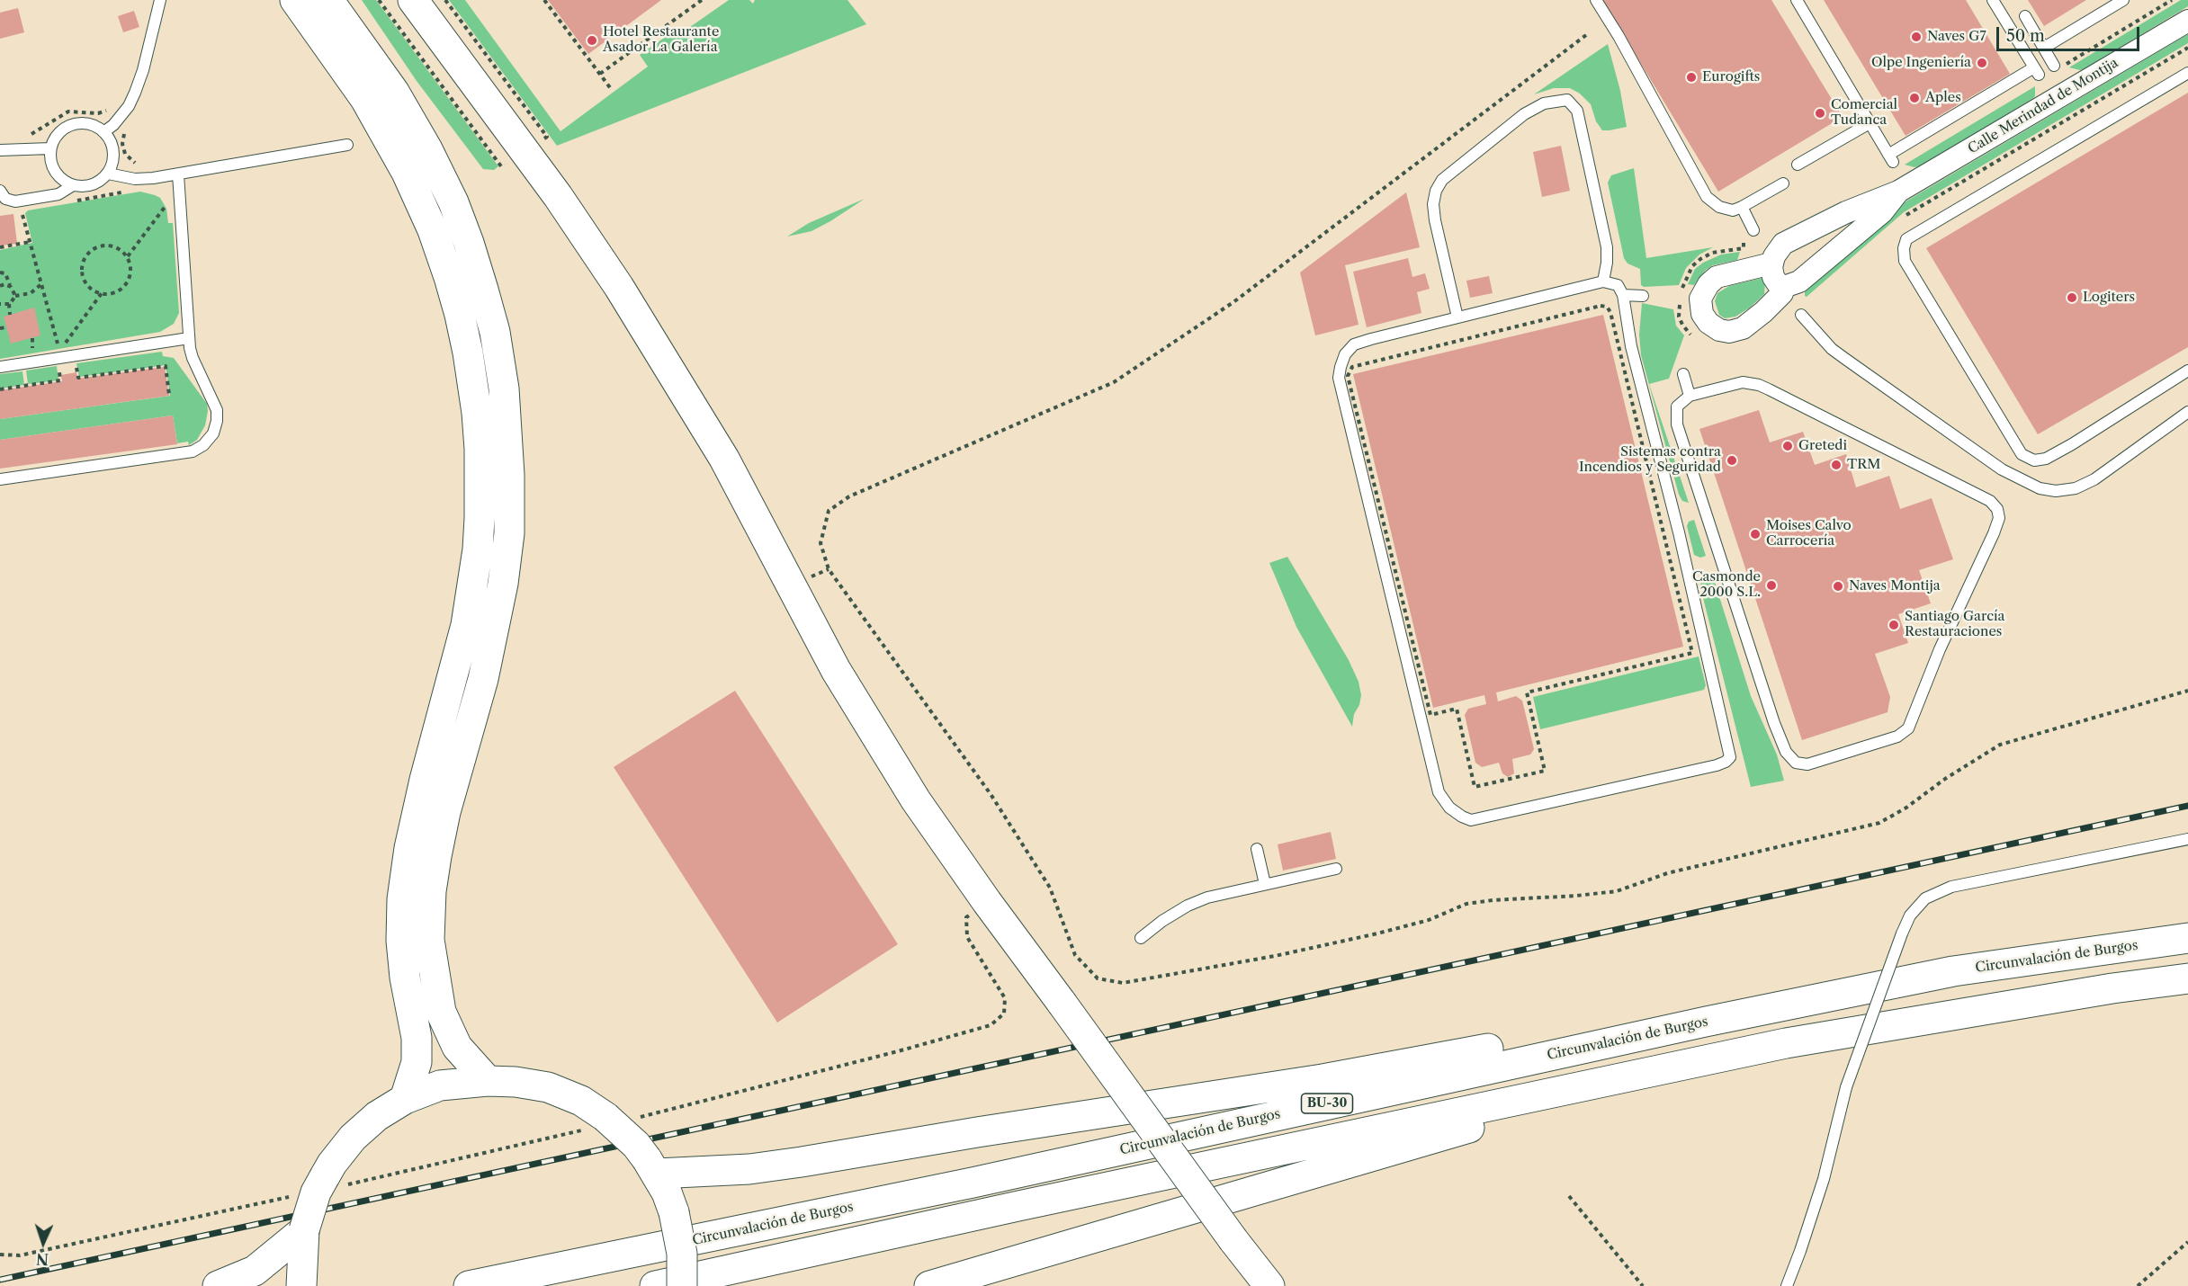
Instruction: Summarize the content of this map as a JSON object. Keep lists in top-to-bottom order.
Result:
{
  "streets": {
    "main road": ["Circunvalación de Burgos", "BU-30"],
    "street": ["Calle Merindad de Montija"]
  },
  "places": [
    "Naves G7",
    "Hotel Restaurante Asador La Galería",
    "Olpe Ingeniería",
    "Eurogifts",
    "Aples",
    "Comercial Tudanca",
    "Logiters",
    "Gretedi",
    "Sistemas contra Incendios y Seguridad",
    "TRM",
    "Moises Calvo Carrocería",
    "Casmonde 2000 S.L.",
    "Naves Montija",
    "Santiago García Restauraciones"
  ],
  "scale_bar": "50 m",
  "north": "bottom"
}
